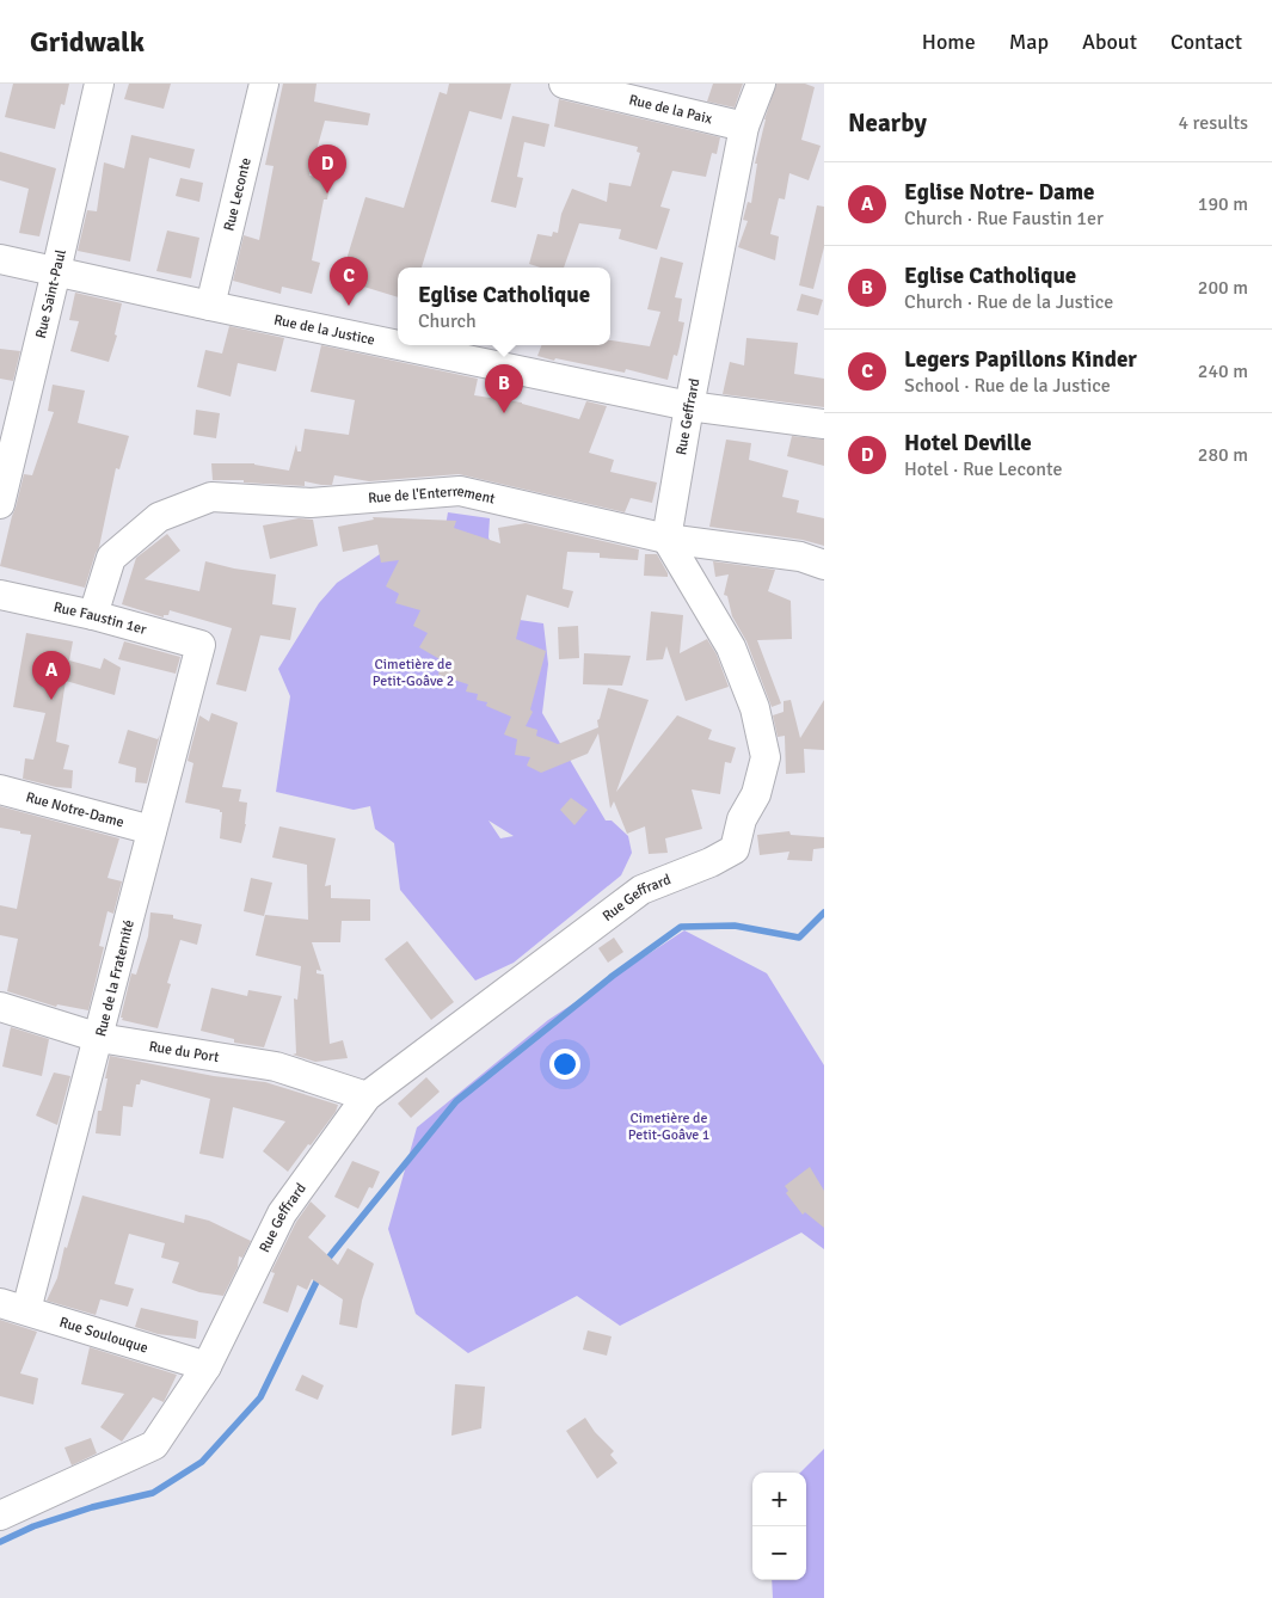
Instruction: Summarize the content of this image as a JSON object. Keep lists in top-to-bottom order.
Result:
{
  "streets": {
    "street": [
      "Rue de la Paix",
      "Rue Leconte",
      "Rue Saint-Paul",
      "Rue de la Justice",
      "Rue Geffrard",
      "Rue de l'Enterrement",
      "Rue Faustin 1er",
      "Rue Notre-Dame",
      "Rue de la Fraternité",
      "Rue du Port",
      "Rue Soulouque"
    ]
  },
  "crossings": [
    ["Rue de la Paix", "Rue Geffrard"],
    ["Rue Leconte", "Rue de la Justice"],
    ["Rue Saint-Paul", "Rue de la Justice"],
    ["Rue de la Justice", "Rue Geffrard"],
    ["Rue Geffrard", "Rue de l'Enterrement"],
    ["Rue Geffrard", "Rue du Port"],
    ["Rue Geffrard", "Rue Soulouque"],
    ["Rue de l'Enterrement", "Rue Faustin 1er"],
    ["Rue Faustin 1er", "Rue de la Fraternité"],
    ["Rue Notre-Dame", "Rue de la Fraternité"],
    ["Rue de la Fraternité", "Rue du Port"],
    ["Rue de la Fraternité", "Rue Soulouque"]
  ],
  "parks": ["Cimetière de Petit-Goâve 2", "Cimetière de Petit-Goâve 1"],
  "page": {
    "header": "Gridwalk",
    "nav": [
      "Home",
      "Map",
      "About",
      "Contact"
    ],
    "heading": ["Nearby", "4 results"],
    "pins": [
      "D",
      "C",
      "B",
      "A"
    ],
    "list": [
      {
        "mark": "A",
        "name": "Eglise Notre- Dame",
        "note": "Church · Rue Faustin 1er",
        "value": "190 m"
      },
      {
        "mark": "B",
        "name": "Eglise Catholique",
        "note": "Church · Rue de la Justice",
        "value": "200 m"
      },
      {
        "mark": "C",
        "name": "Legers Papillons Kinder",
        "note": "School · Rue de la Justice",
        "value": "240 m"
      },
      {
        "mark": "D",
        "name": "Hotel Deville",
        "note": "Hotel · Rue Leconte",
        "value": "280 m"
      }
    ],
    "popup": ["Eglise Catholique", "Church"],
    "map_buttons": ["+", "−"]
  }
}
